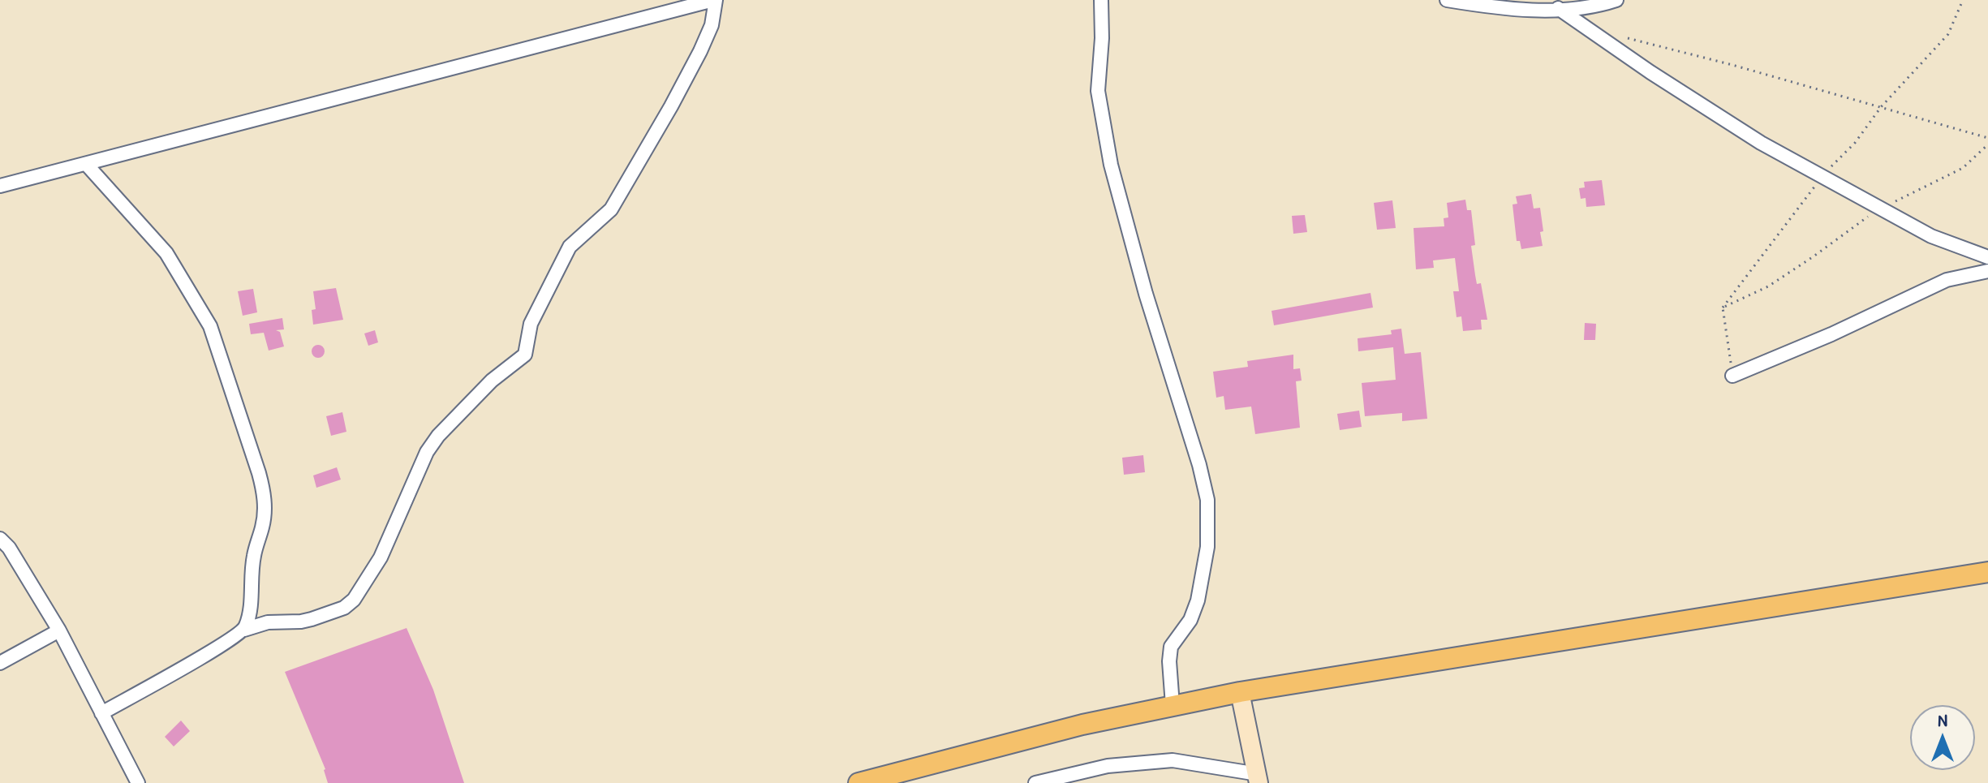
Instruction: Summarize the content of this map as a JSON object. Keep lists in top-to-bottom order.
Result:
{
  "north": "top"
}
